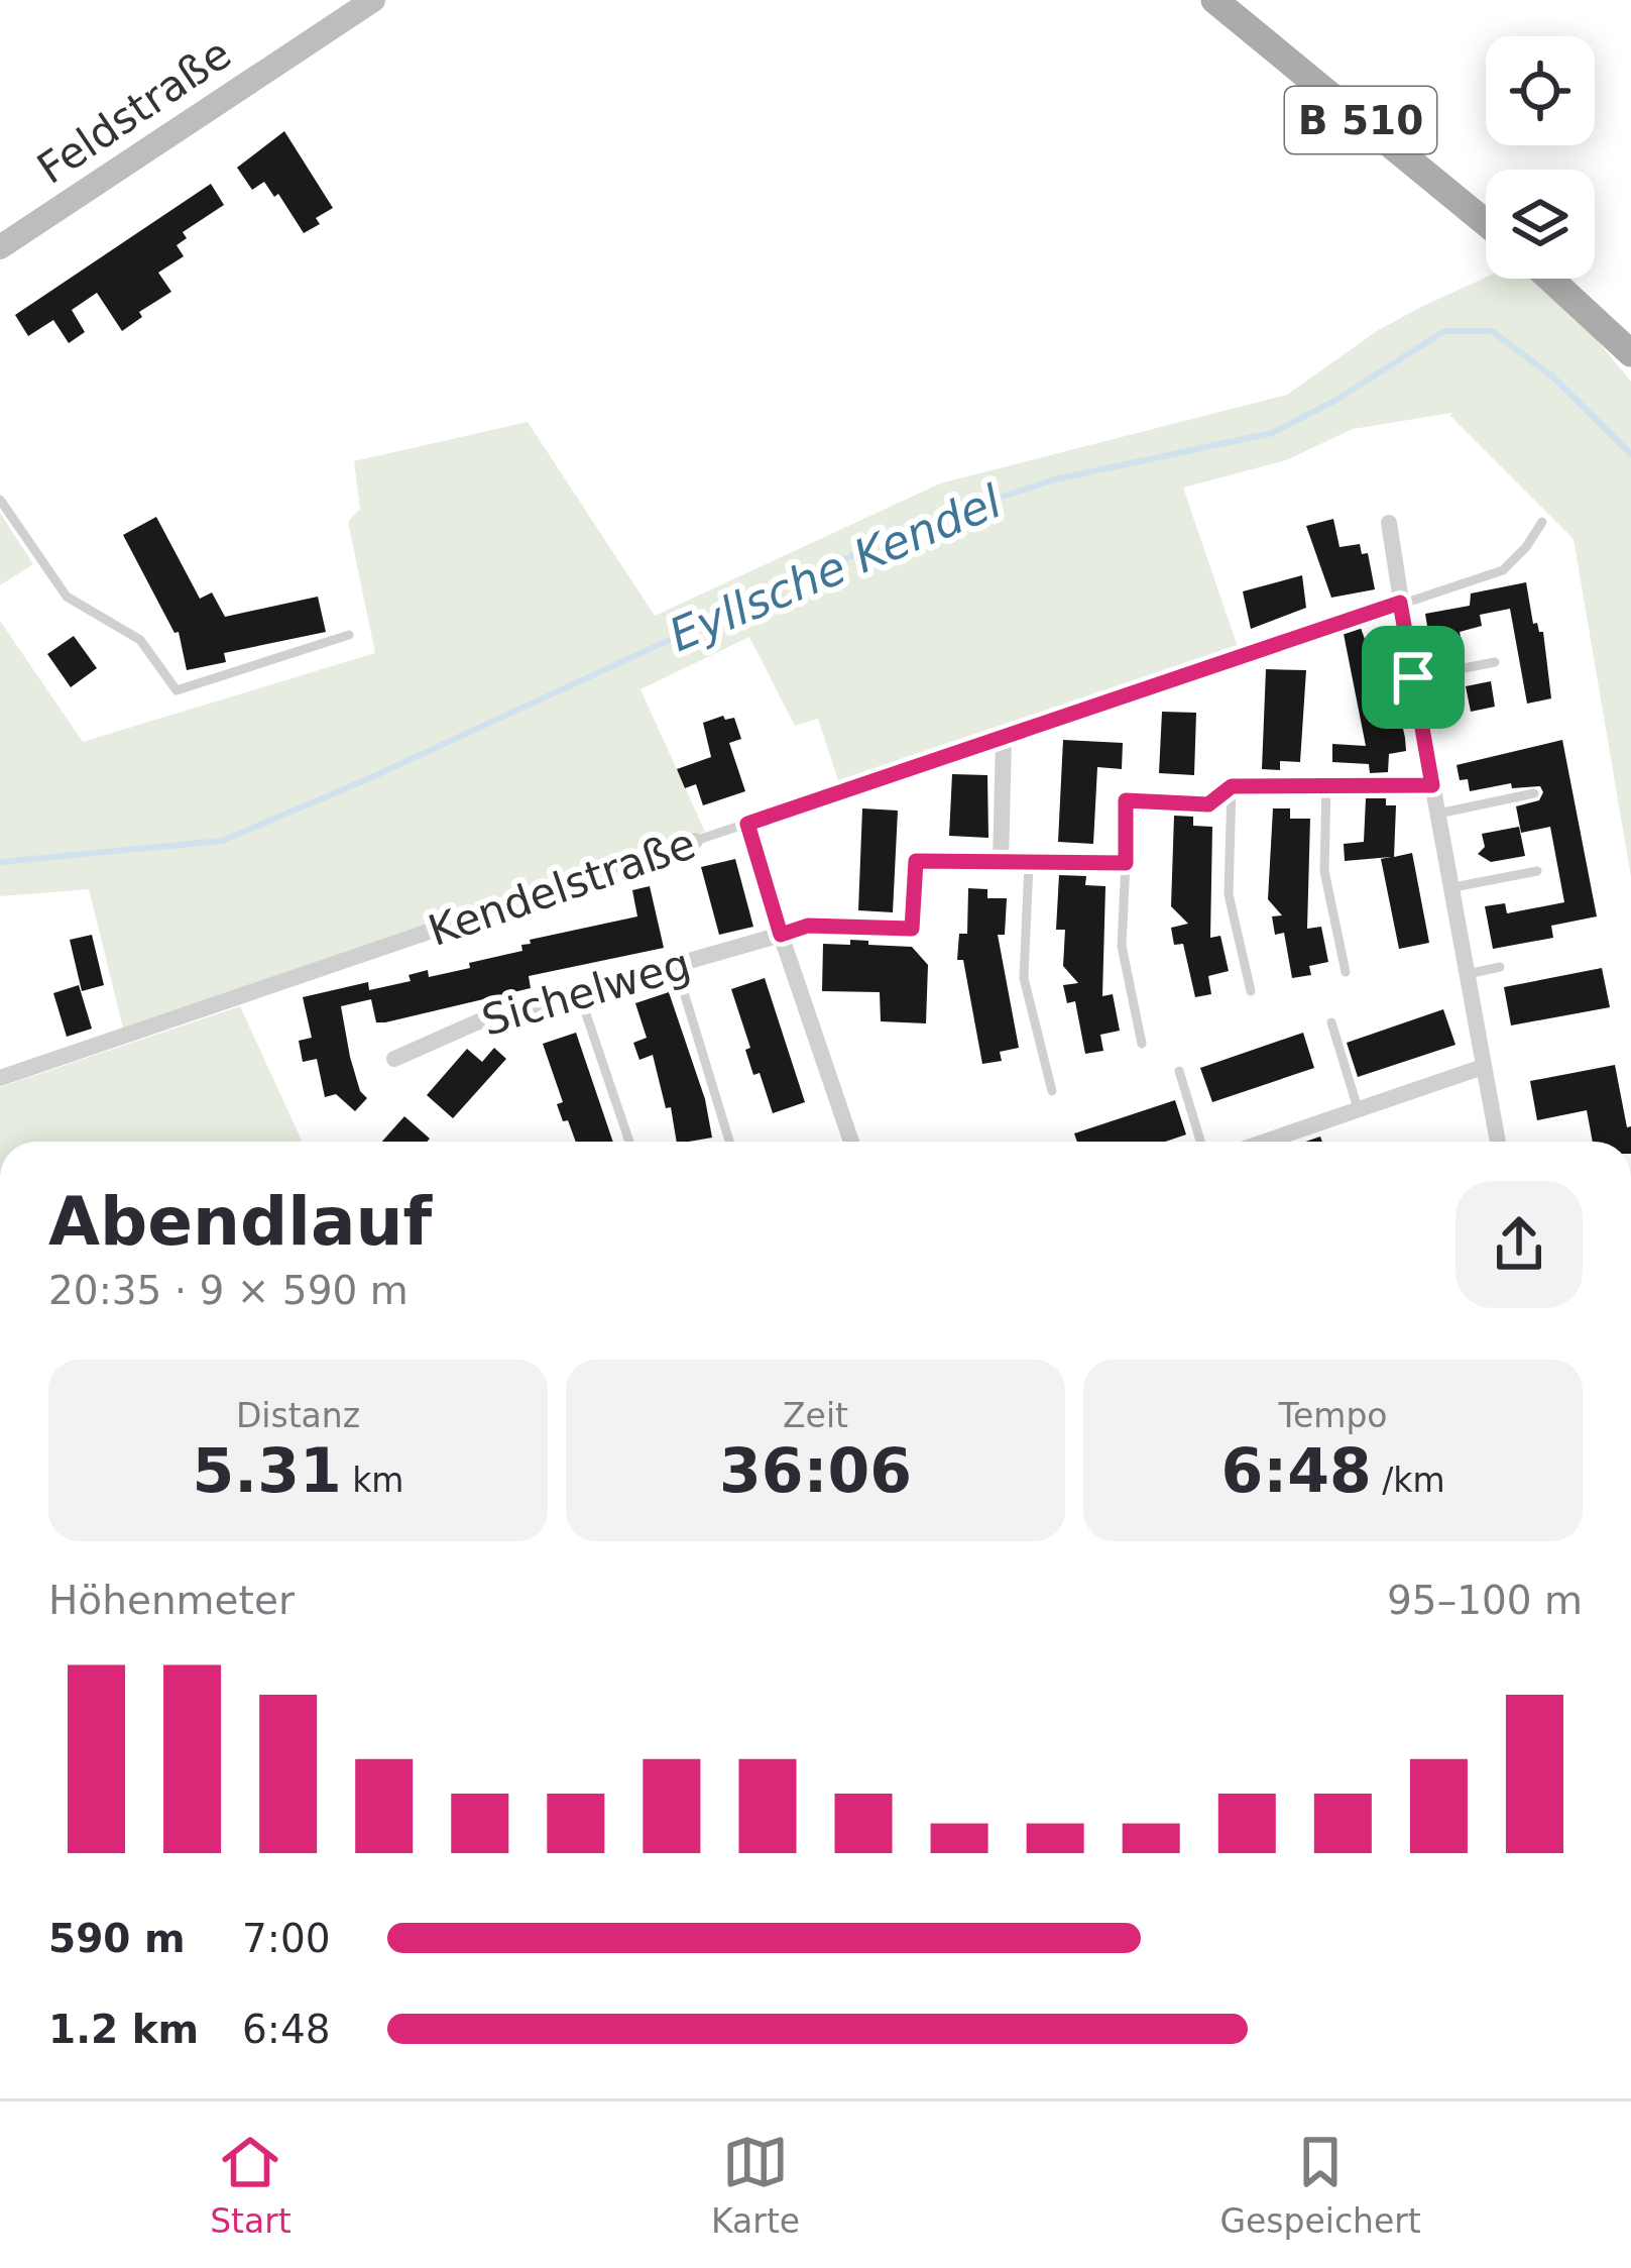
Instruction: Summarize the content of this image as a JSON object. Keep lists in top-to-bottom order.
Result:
{
  "streets": {
    "main road": ["B 510"],
    "street": ["Feldstraße", "Kendelstraße", "Sichelweg"]
  },
  "water": ["Eyllsche Kendel"],
  "page": {
    "heading": ["Abendlauf", "20:35 · 9 × 590 m"],
    "stats": [
      ["Distanz", "5.31 km"],
      ["Zeit", "36:06"],
      ["Tempo", "6:48 /km"]
    ],
    "chart": ["Höhenmeter", "95–100 m"],
    "list": [
      {
        "name": "590 m",
        "note": "7:00"
      },
      {
        "name": "1.2 km",
        "note": "6:48"
      }
    ],
    "tabs": ["Start", "Karte", "Gespeichert"]
  }
}
